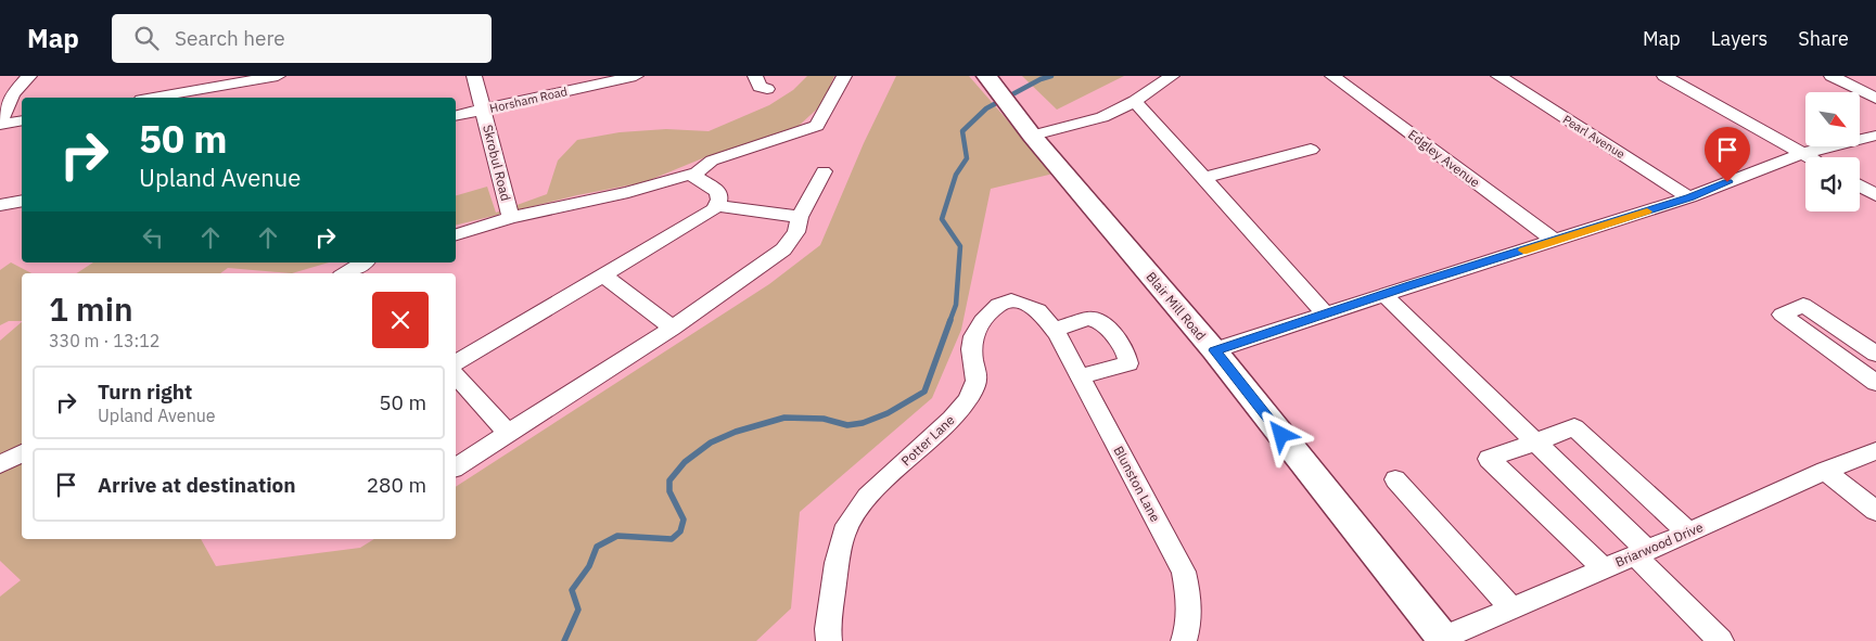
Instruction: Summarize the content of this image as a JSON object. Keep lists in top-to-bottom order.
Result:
{
  "streets": {
    "main road": ["Blair Mill Road"],
    "street": [
      "Horsham Road",
      "Pearl Avenue",
      "Edgley Avenue",
      "Skrobul Road",
      "Potter Lane",
      "Blunston Lane",
      "Briarwood Drive"
    ]
  },
  "crossings": [
    ["Horsham Road", "Skrobul Road"],
    ["Blair Mill Road", "Briarwood Drive"],
    ["Potter Lane", "Blunston Lane"]
  ],
  "north": "bottom right",
  "page": {
    "header": "Map",
    "search": "Search here",
    "nav": ["Map", "Layers", "Share"],
    "turn": ["50 m", "Upland Avenue"],
    "heading": ["1 min", "330 m · 13:12"],
    "list": [
      {
        "name": "Turn right",
        "note": "Upland Avenue",
        "value": "50 m"
      },
      {
        "name": "Arrive at destination",
        "value": "280 m"
      }
    ]
  }
}
